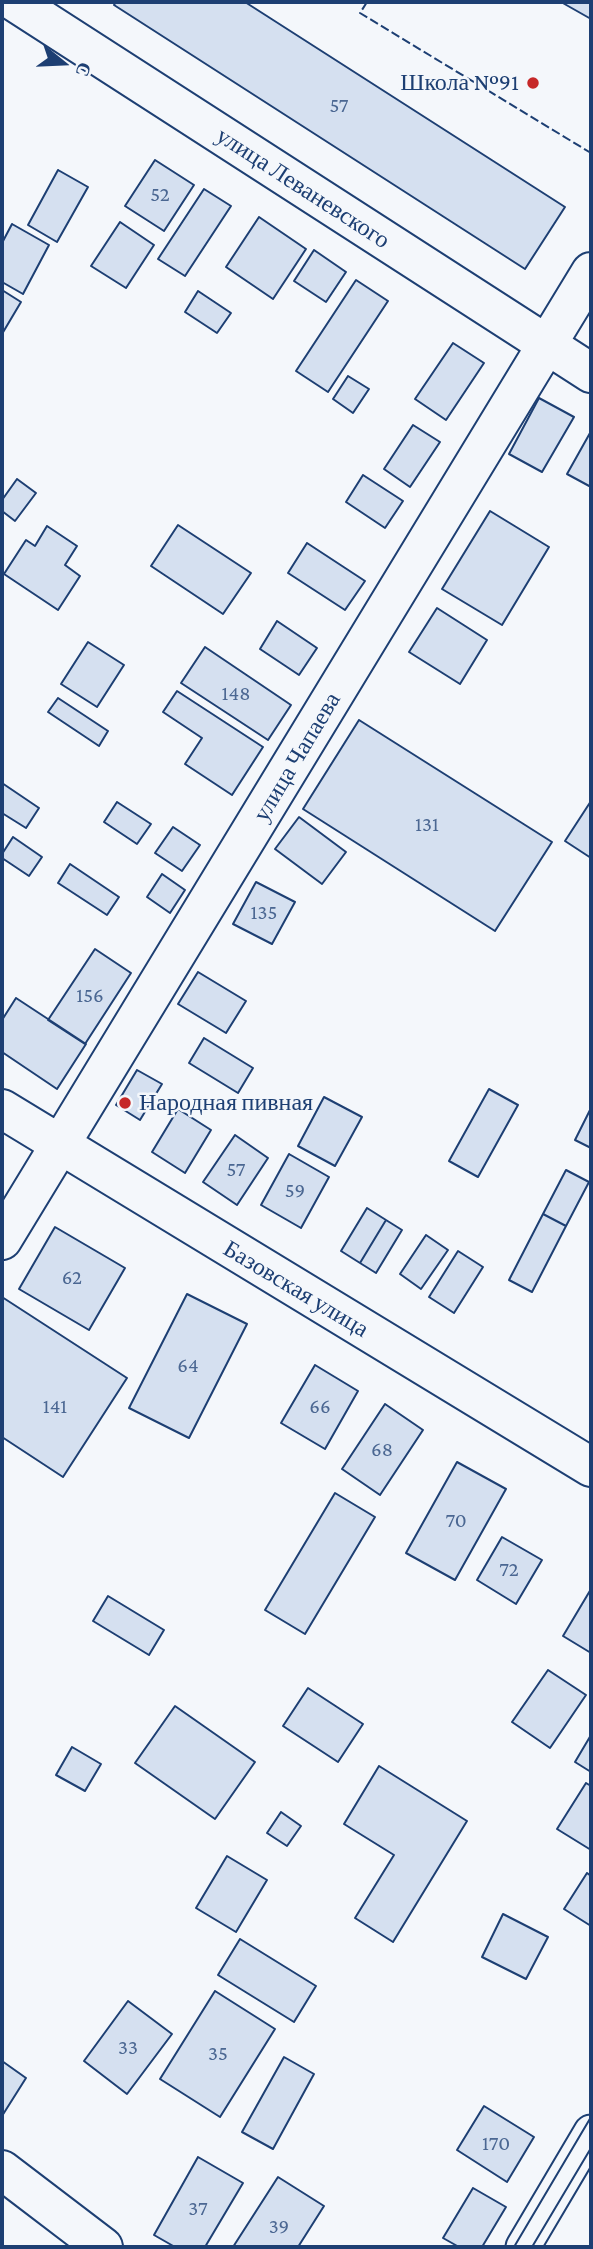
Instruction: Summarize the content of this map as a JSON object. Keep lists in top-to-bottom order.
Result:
{
  "streets": {
    "street": ["улица Леваневского", "улица Чапаева", "Базовская улица"]
  },
  "crossings": [
    ["улица Леваневского", "улица Чапаева"],
    ["улица Чапаева", "Базовская улица"]
  ],
  "places": ["Школа №91", "Народная пивная"],
  "house_numbers": [
    "57",
    "52",
    "148",
    "131",
    "135",
    "156",
    "57",
    "59",
    "62",
    "64",
    "141",
    "66",
    "68",
    "70",
    "72",
    "33",
    "35",
    "170",
    "37",
    "39"
  ],
  "north": "right"
}
